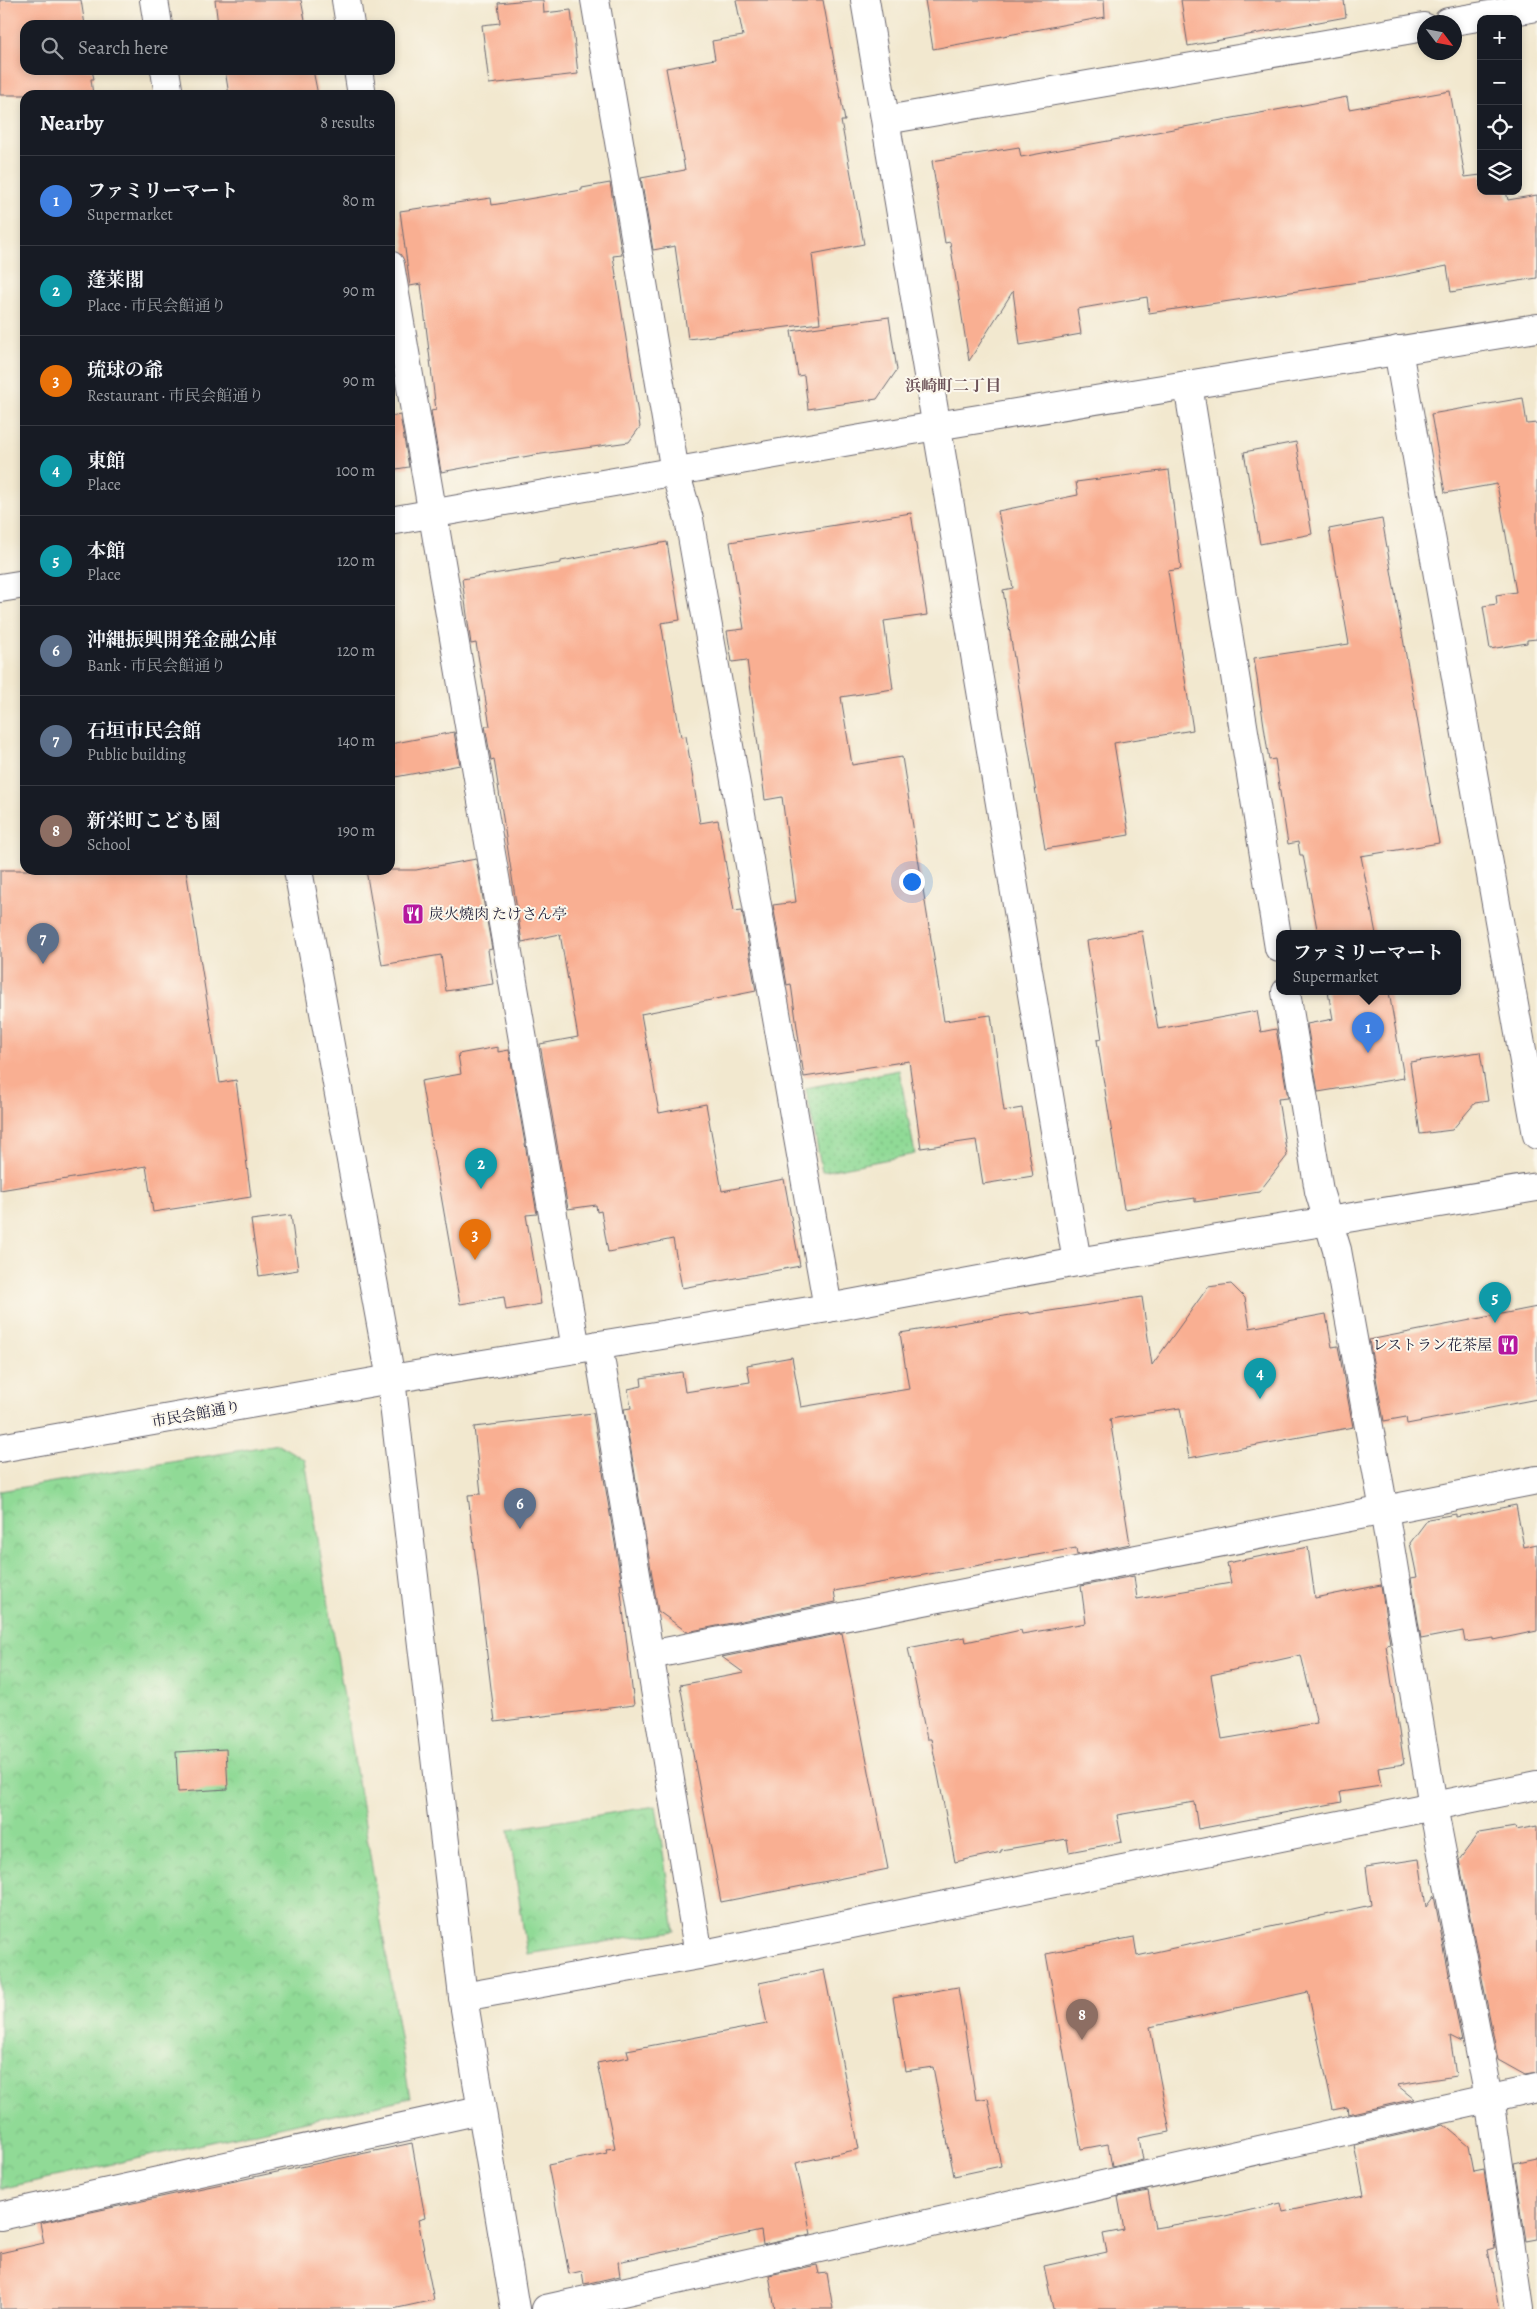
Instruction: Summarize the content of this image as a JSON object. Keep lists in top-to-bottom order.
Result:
{
  "streets": {
    "street": ["市民会館通り"]
  },
  "districts": ["浜崎町二丁目"],
  "places": {
    "restaurant": ["炭火燒肉 たけさん亭", "レストラン花茶屋"]
  },
  "north": "bottom right",
  "page": {
    "map_buttons": ["+", "−"],
    "search": "Search here",
    "heading": ["Nearby", "8 results"],
    "list": [
      {
        "mark": "1",
        "name": "ファミリーマート",
        "note": "Supermarket",
        "value": "80 m"
      },
      {
        "mark": "2",
        "name": "蓬莱閣",
        "note": "Place · 市民会館通り",
        "value": "90 m"
      },
      {
        "mark": "3",
        "name": "琉球の爺",
        "note": "Restaurant · 市民会館通り",
        "value": "90 m"
      },
      {
        "mark": "4",
        "name": "東館",
        "note": "Place",
        "value": "100 m"
      },
      {
        "mark": "5",
        "name": "本館",
        "note": "Place",
        "value": "120 m"
      },
      {
        "mark": "6",
        "name": "沖縄振興開発金融公庫",
        "note": "Bank · 市民会館通り",
        "value": "120 m"
      },
      {
        "mark": "7",
        "name": "石垣市民会館",
        "note": "Public building",
        "value": "140 m"
      },
      {
        "mark": "8",
        "name": "新栄町こども園",
        "note": "School",
        "value": "190 m"
      }
    ],
    "pins": [
      "7",
      "1",
      "2",
      "3",
      "5",
      "4",
      "6",
      "8"
    ],
    "popup": ["ファミリーマート", "Supermarket"]
  }
}
